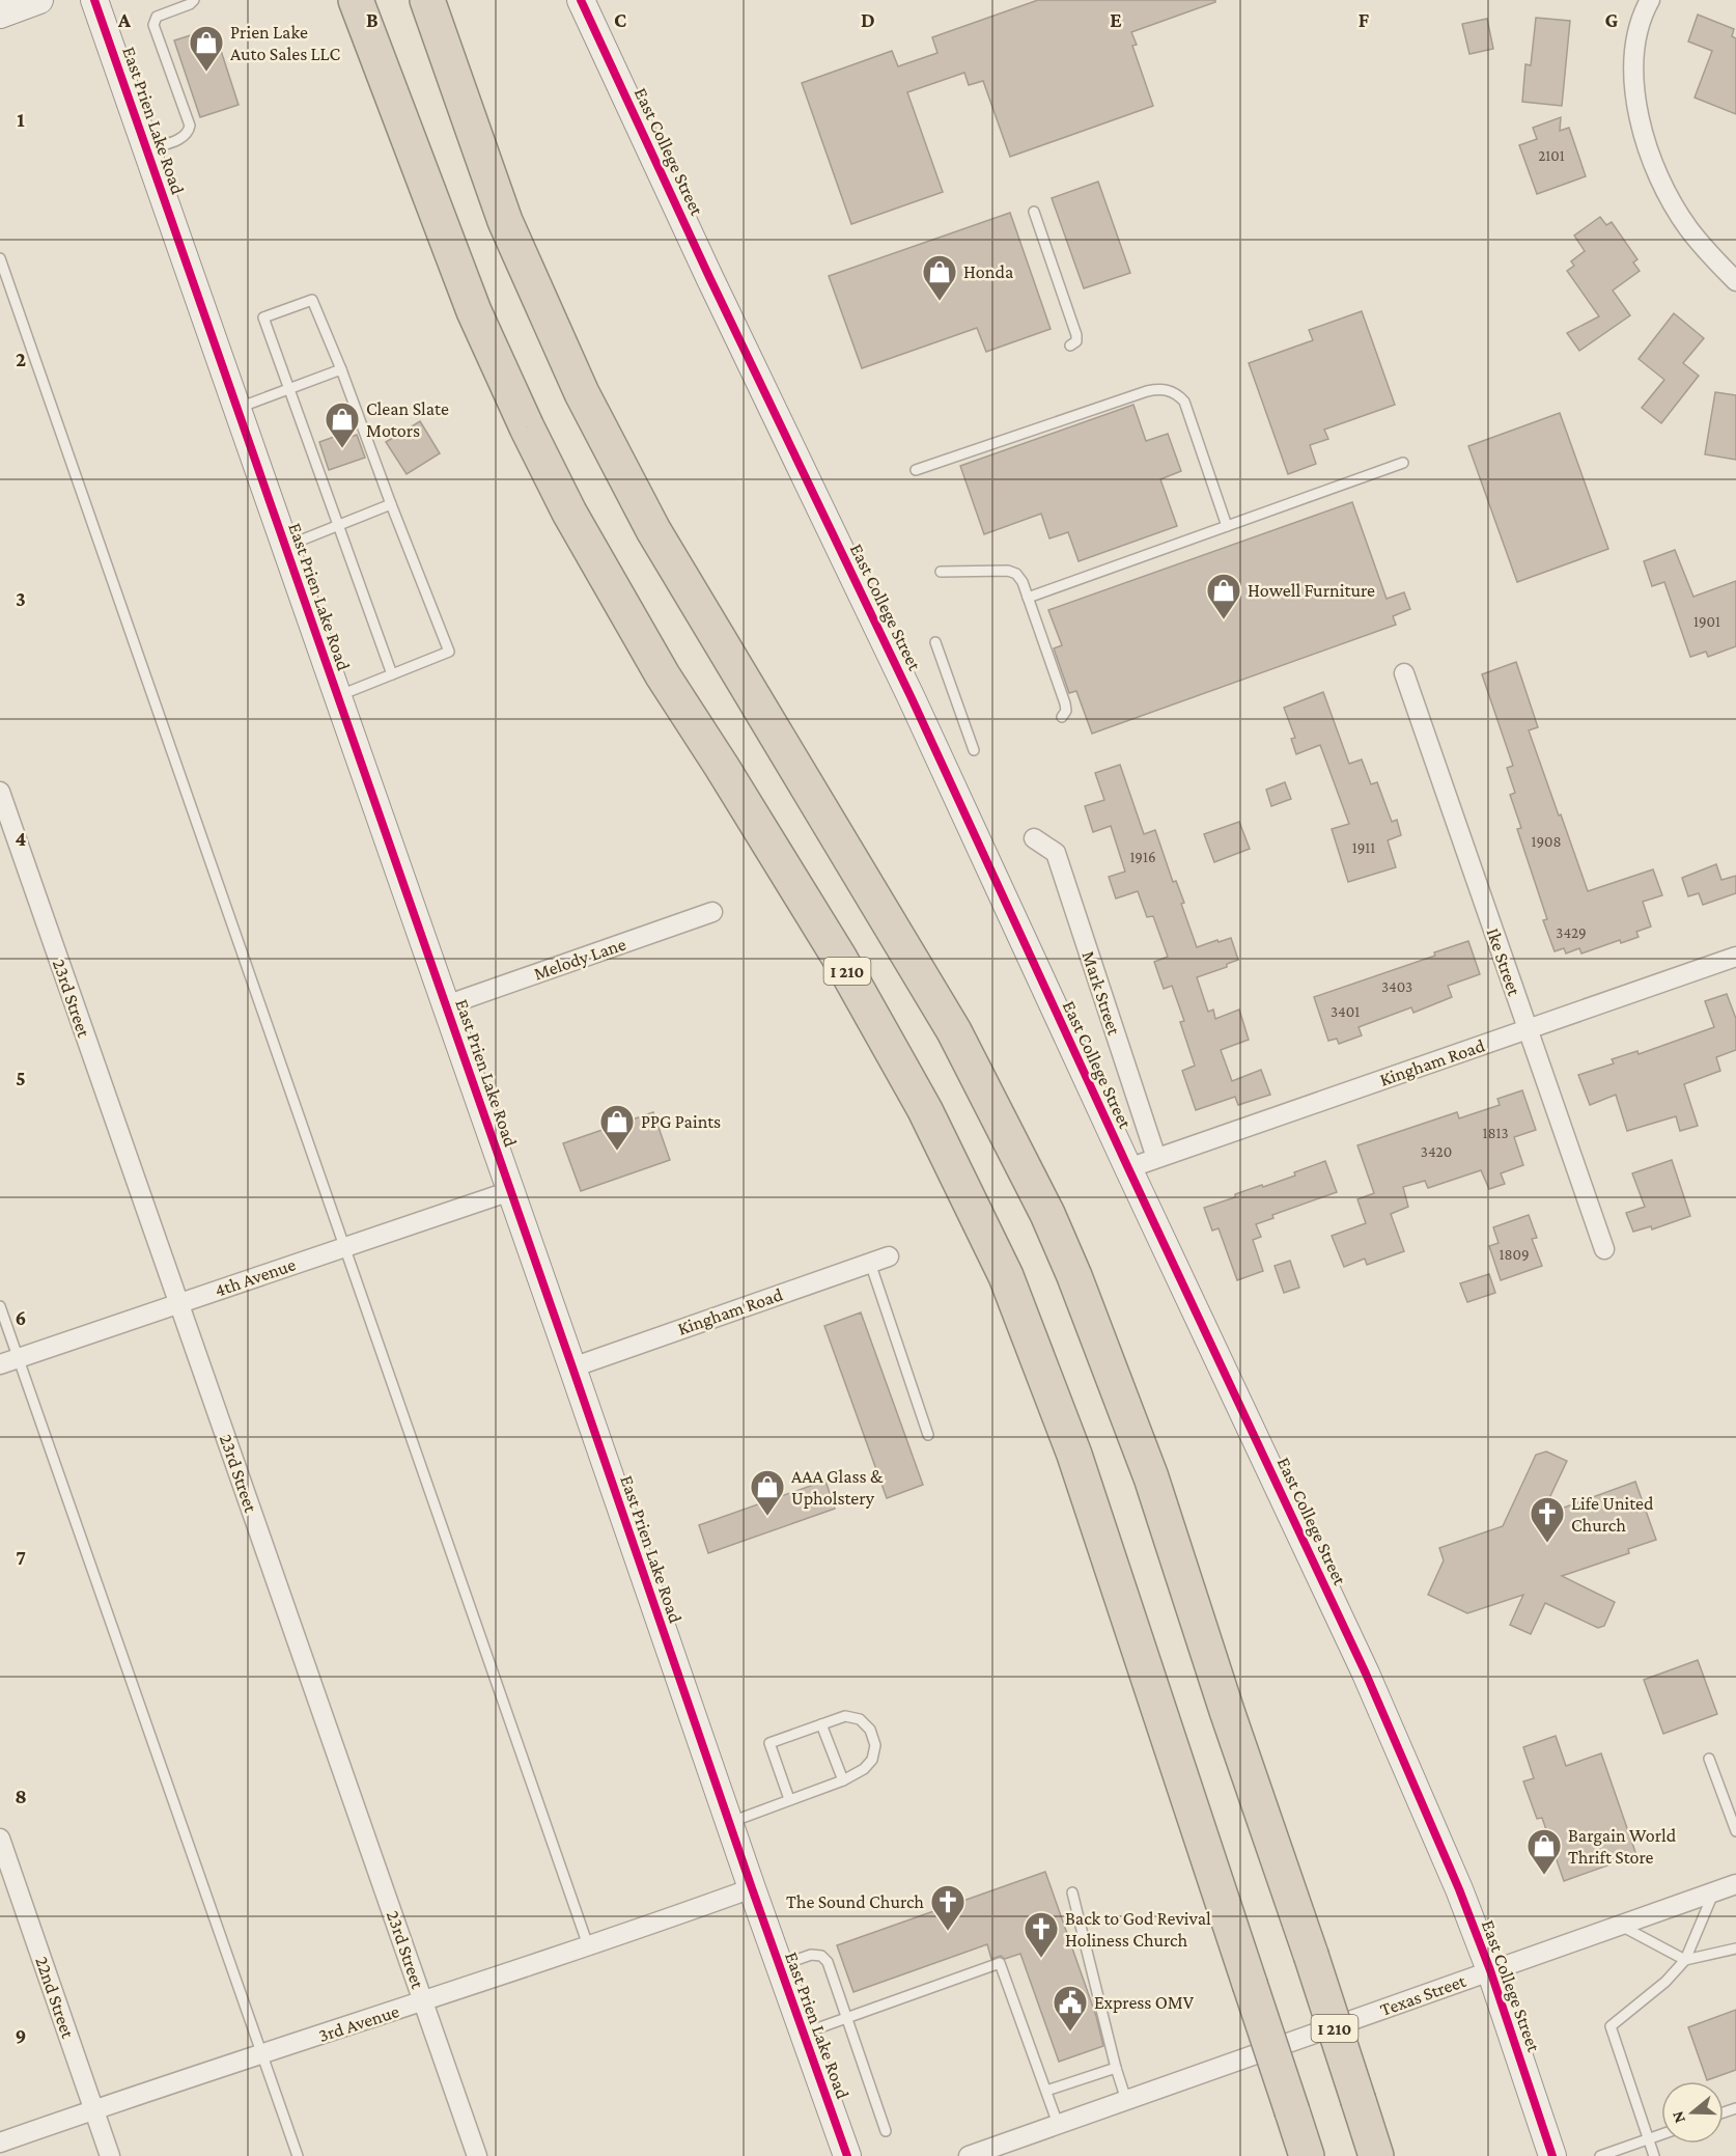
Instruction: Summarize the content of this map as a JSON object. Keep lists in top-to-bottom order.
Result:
{
  "streets": {
    "highway": ["I 210"],
    "street": [
      "East Prien Lake Road",
      "East College Street",
      "Melody Lane",
      "Ike Street",
      "Mark Street",
      "23rd Street",
      "Kingham Road",
      "4th Avenue",
      "Texas Street",
      "22nd Street",
      "3rd Avenue"
    ]
  },
  "crossings": [
    ["East Prien Lake Road", "Melody Lane"],
    ["East Prien Lake Road", "Kingham Road"],
    ["East Prien Lake Road", "4th Avenue"],
    ["East Prien Lake Road", "3rd Avenue"],
    ["East College Street", "Kingham Road"],
    ["East College Street", "Texas Street"],
    ["Ike Street", "Kingham Road"],
    ["Mark Street", "Kingham Road"],
    ["23rd Street", "4th Avenue"],
    ["23rd Street", "3rd Avenue"],
    ["22nd Street", "3rd Avenue"]
  ],
  "places": {
    "shop": [
      "Prien Lake Auto Sales LLC",
      "Honda",
      "Clean Slate Motors",
      "Howell Furniture",
      "PPG Paints",
      "AAA Glass & Upholstery",
      "Bargain World Thrift Store"
    ],
    "church": ["Life United Church", "The Sound Church", "Back to God Revival Holiness Church"],
    "public building": ["Express OMV"]
  },
  "house_numbers": [
    "2101",
    "1901",
    "1908",
    "1911",
    "1916",
    "3429",
    "3403",
    "3401",
    "1813",
    "3420",
    "1809"
  ],
  "north": "left",
  "grid": {
    "columns": [
      "A",
      "B",
      "C",
      "D",
      "E",
      "F",
      "G"
    ],
    "rows": [
      "1",
      "2",
      "3",
      "4",
      "5",
      "6",
      "7",
      "8",
      "9"
    ]
  }
}
